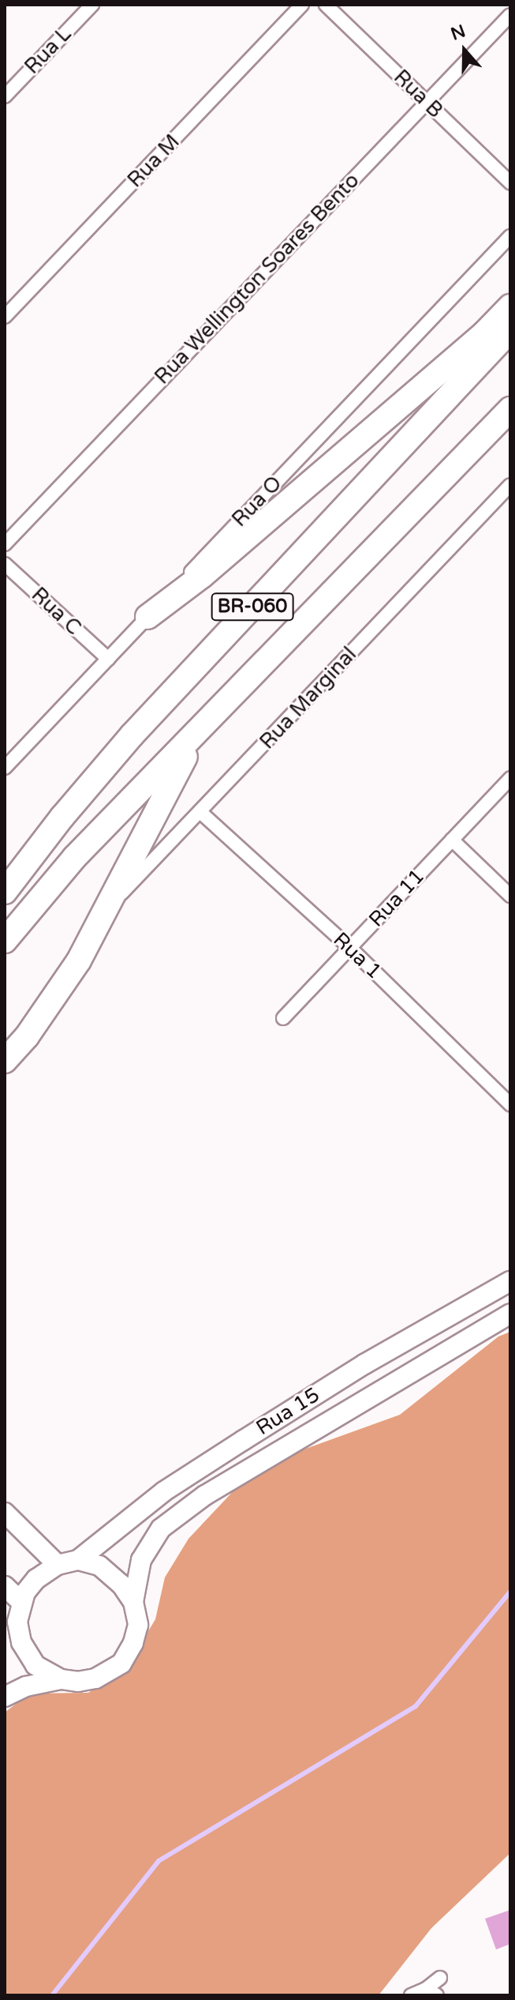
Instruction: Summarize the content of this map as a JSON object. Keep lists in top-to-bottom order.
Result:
{
  "streets": {
    "highway": ["BR-060"],
    "street": [
      "Rua L",
      "Rua B",
      "Rua M",
      "Rua Wellington Soares Bento",
      "Rua O",
      "Rua C",
      "Rua Marginal",
      "Rua 11",
      "Rua 1",
      "Rua 15"
    ]
  },
  "crossings": [
    ["Rua B", "Rua Wellington Soares Bento"],
    ["Rua O", "Rua C"],
    ["Rua Marginal", "Rua 1"],
    ["Rua 11", "Rua 1"]
  ],
  "north": "top"
}
